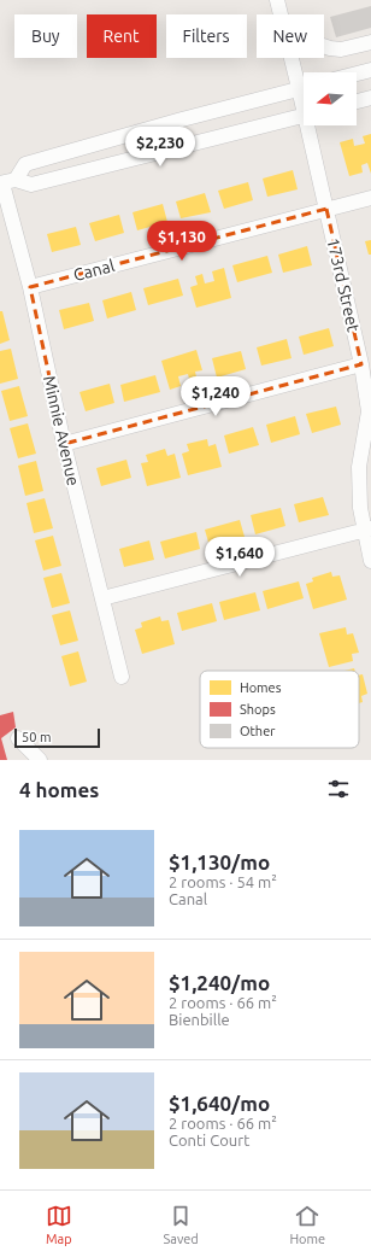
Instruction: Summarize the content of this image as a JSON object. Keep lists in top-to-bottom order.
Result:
{
  "streets": {
    "street": ["Canal", "173rd Street", "Minnie Avenue"]
  },
  "crossings": [
    ["Canal", "173rd Street"],
    ["Canal", "Minnie Avenue"]
  ],
  "legend": ["Homes", "Shops", "Other"],
  "scale_bar": "50 m",
  "north": "left",
  "page": {
    "chip": [
      "Buy",
      "Rent",
      "Filters",
      "New"
    ],
    "price": [
      "$2,230",
      "$1,130",
      "$1,240",
      "$1,640"
    ],
    "scale": "50 m",
    "heading": "4 homes",
    "list": [
      {
        "name": "$1,130/mo",
        "note": "2 rooms · 54 m² · Canal"
      },
      {
        "name": "$1,240/mo",
        "note": "2 rooms · 66 m² · Bienbille"
      },
      {
        "name": "$1,640/mo",
        "note": "2 rooms · 66 m² · Conti Court"
      }
    ],
    "tabs": ["Map", "Saved", "Home"]
  }
}
